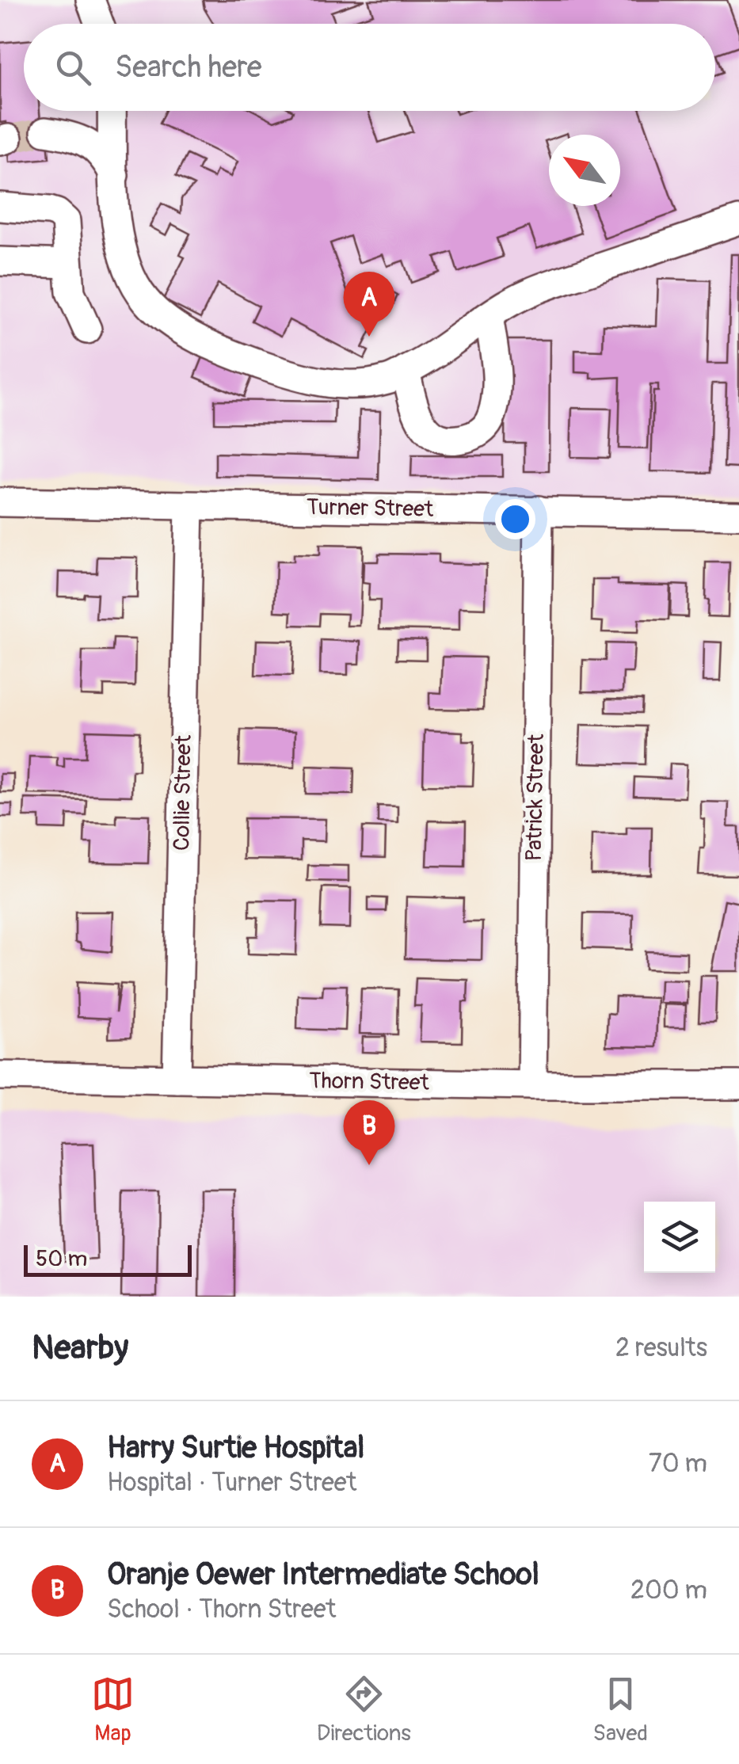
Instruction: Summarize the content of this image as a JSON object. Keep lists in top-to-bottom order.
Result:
{
  "streets": {
    "street": [
      "Turner Street",
      "Collie Street",
      "Patrick Street",
      "Thorn Street"
    ]
  },
  "crossings": [
    ["Turner Street", "Collie Street"],
    ["Turner Street", "Patrick Street"],
    ["Collie Street", "Thorn Street"],
    ["Patrick Street", "Thorn Street"]
  ],
  "scale_bar": "50 m",
  "north": "top left",
  "page": {
    "search": "Search here",
    "pins": ["A", "B"],
    "scale": "50 m",
    "heading": ["Nearby", "2 results"],
    "list": [
      {
        "mark": "A",
        "name": "Harry Surtie Hospital",
        "note": "Hospital · Turner Street",
        "value": "70 m"
      },
      {
        "mark": "B",
        "name": "Oranje Oewer Intermediate School",
        "note": "School · Thorn Street",
        "value": "200 m"
      }
    ],
    "nav": ["Map", "Directions", "Saved"]
  }
}
